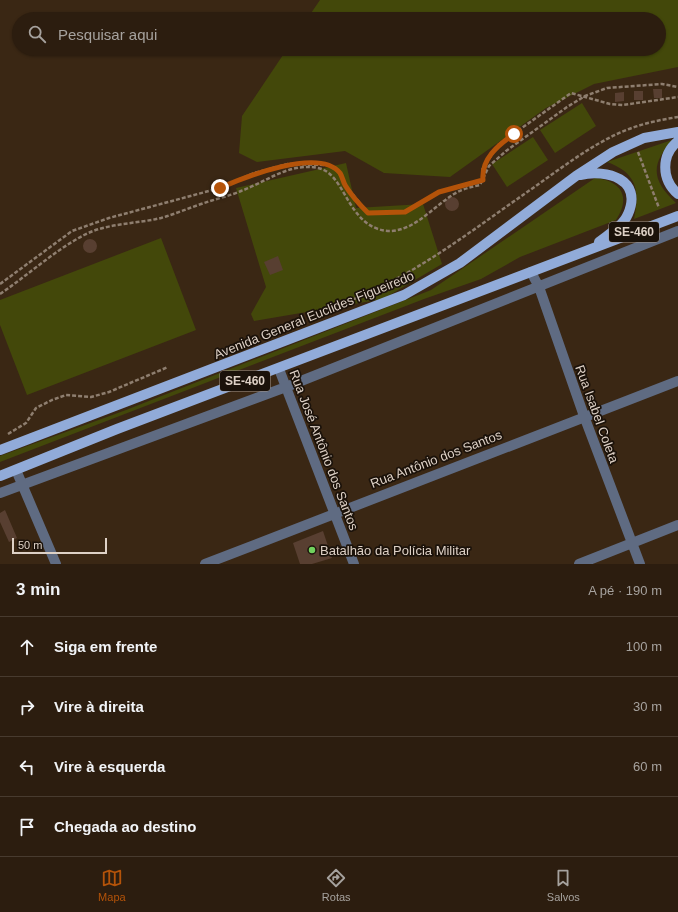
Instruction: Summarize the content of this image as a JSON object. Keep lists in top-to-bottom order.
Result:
{
  "streets": {
    "main road": ["SE-460", "Avenida General Euclides Figueiredo"],
    "street": ["Rua Isabel Coleta", "Rua José Antônio dos Santos", "Rua Antônio dos Santos"]
  },
  "crossings": [
    ["SE-460", "Rua Isabel Coleta"],
    ["SE-460", "Rua José Antônio dos Santos"],
    ["Rua Isabel Coleta", "Rua Antônio dos Santos"],
    ["Rua José Antônio dos Santos", "Rua Antônio dos Santos"]
  ],
  "places": ["Batalhão da Polícia Militar"],
  "scale_bar": "50 m",
  "page": {
    "search": "Pesquisar aqui",
    "scale": "50 m",
    "heading": ["3 min", "A pé · 190 m"],
    "list": [
      ["Siga em frente", "100 m"],
      ["Vire à direita", "30 m"],
      ["Vire à esquerda", "60 m"],
      "Chegada ao destino"
    ],
    "nav": ["Mapa", "Rotas", "Salvos"]
  }
}
